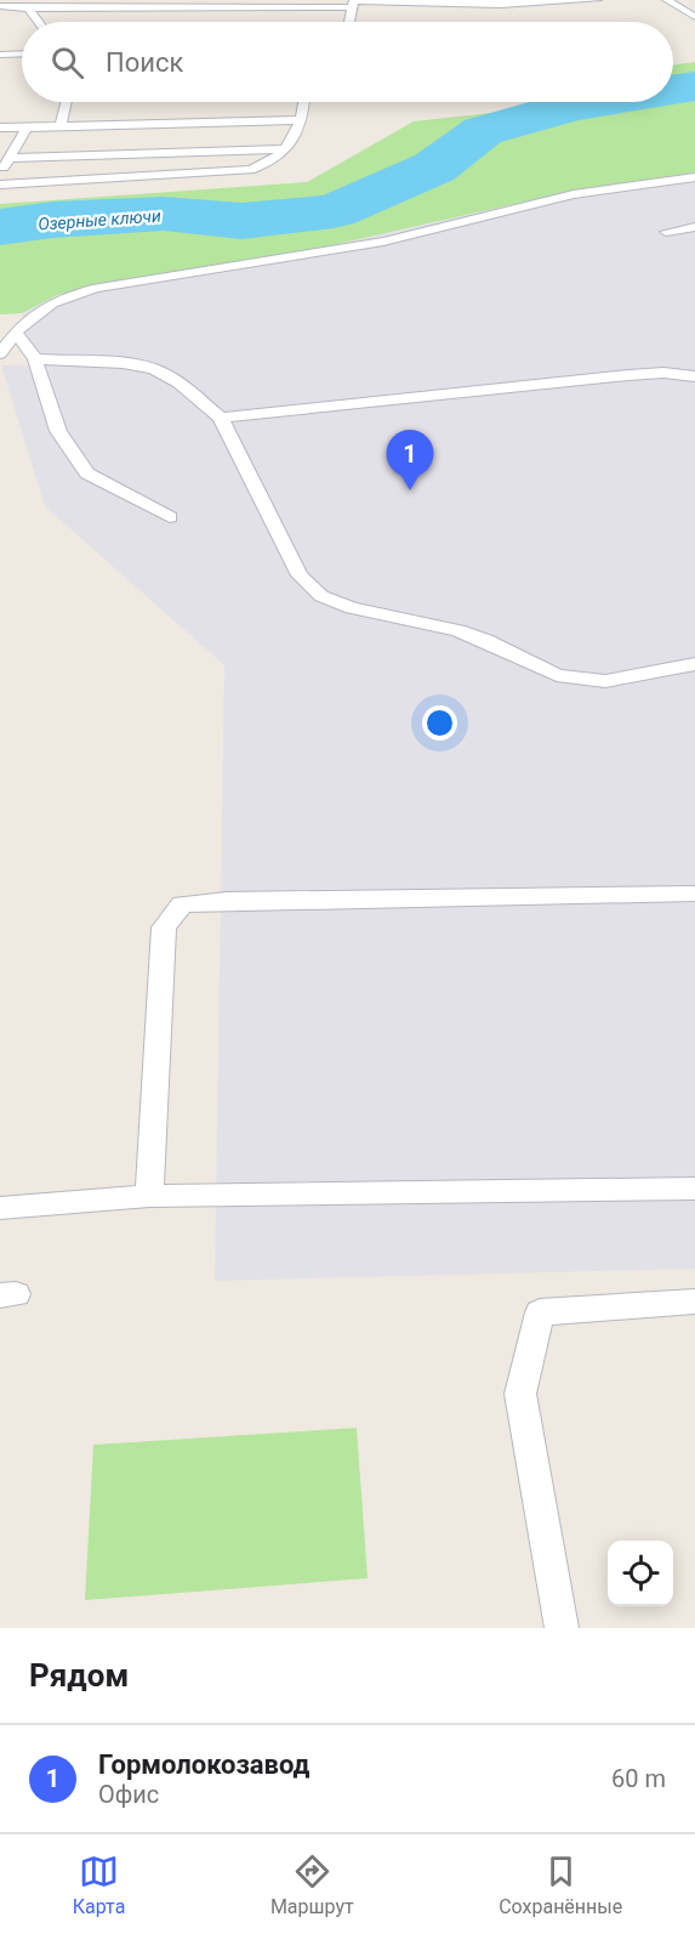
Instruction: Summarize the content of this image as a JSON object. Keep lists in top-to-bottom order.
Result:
{
  "water": ["Озерные ключи"],
  "page": {
    "search": "Поиск",
    "pins": "1",
    "heading": "Рядом",
    "list": [
      {
        "mark": "1",
        "name": "Гормолокозавод",
        "note": "Офис",
        "value": "60 m"
      }
    ],
    "nav": ["Карта", "Маршрут", "Сохранённые"]
  }
}
